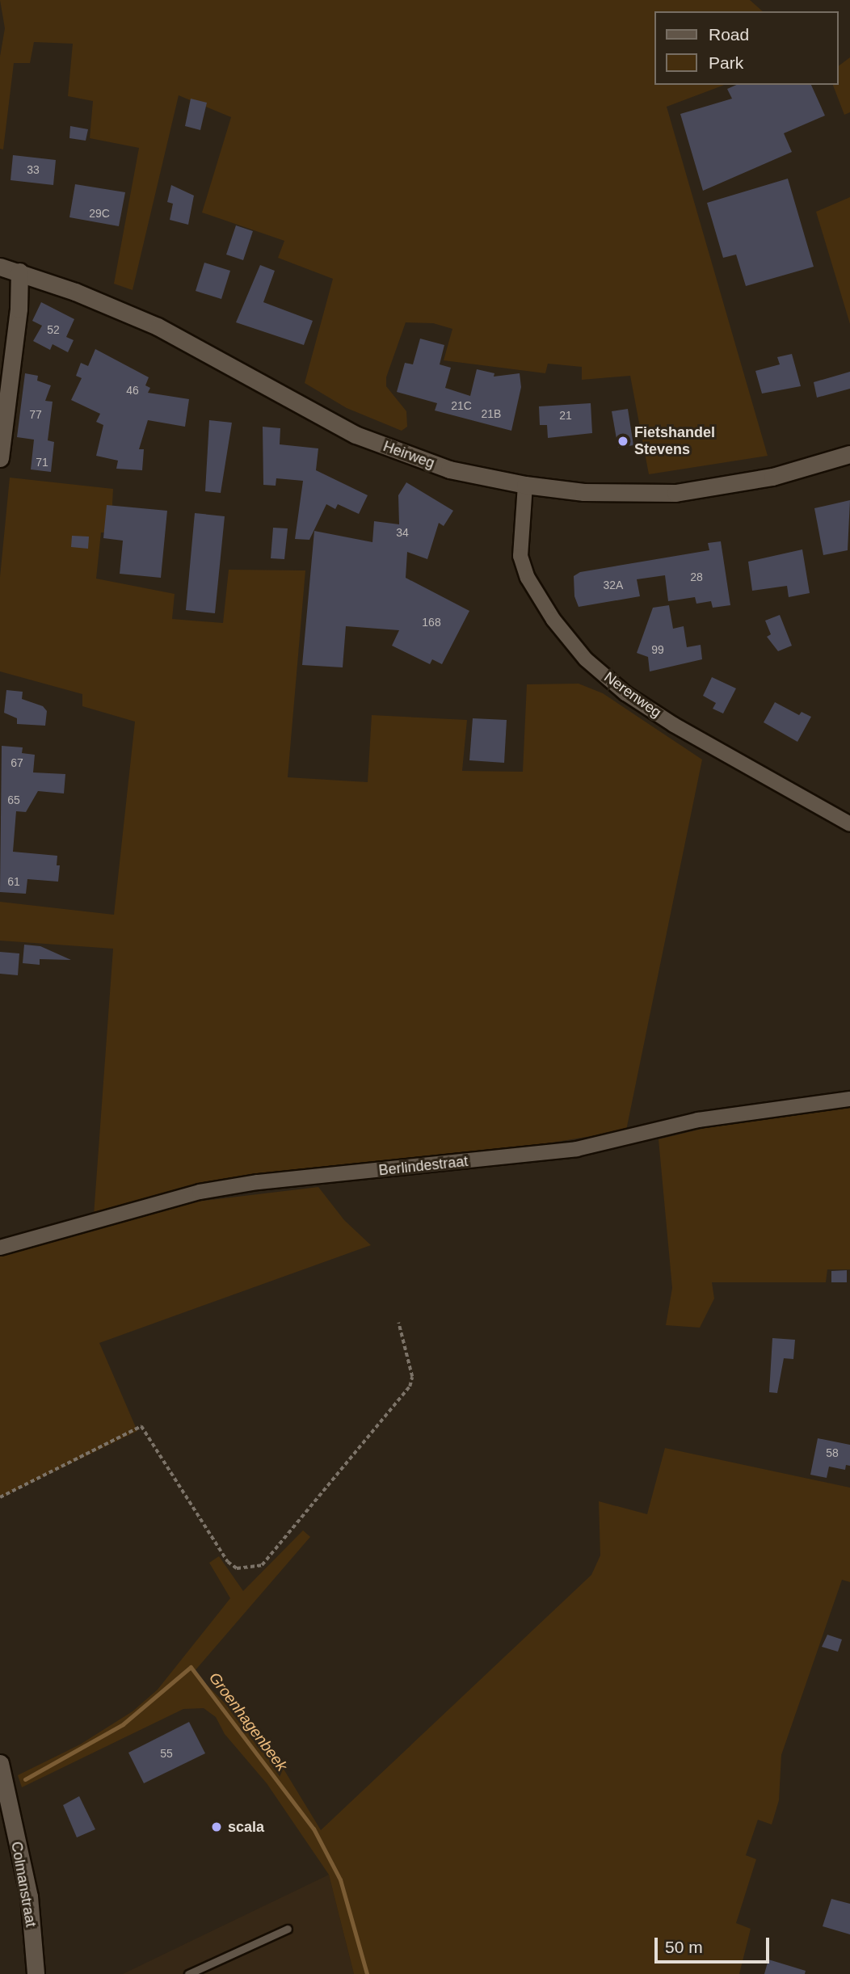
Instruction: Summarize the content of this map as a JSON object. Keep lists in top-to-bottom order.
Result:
{
  "streets": {
    "main road": ["Heirweg", "Colmanstraat"],
    "street": ["Nerenweg", "Berlindestraat"]
  },
  "crossings": [
    ["Heirweg", "Nerenweg"]
  ],
  "water": ["Groenhagenbeek"],
  "places": ["Fietshandel Stevens", "scala"],
  "house_numbers": [
    "33",
    "29C",
    "52",
    "46",
    "21C",
    "21B",
    "77",
    "21",
    "71",
    "34",
    "28",
    "32A",
    "168",
    "99",
    "67",
    "65",
    "61",
    "58",
    "55"
  ],
  "legend": ["Road", "Park"],
  "scale_bar": "50 m"
}
